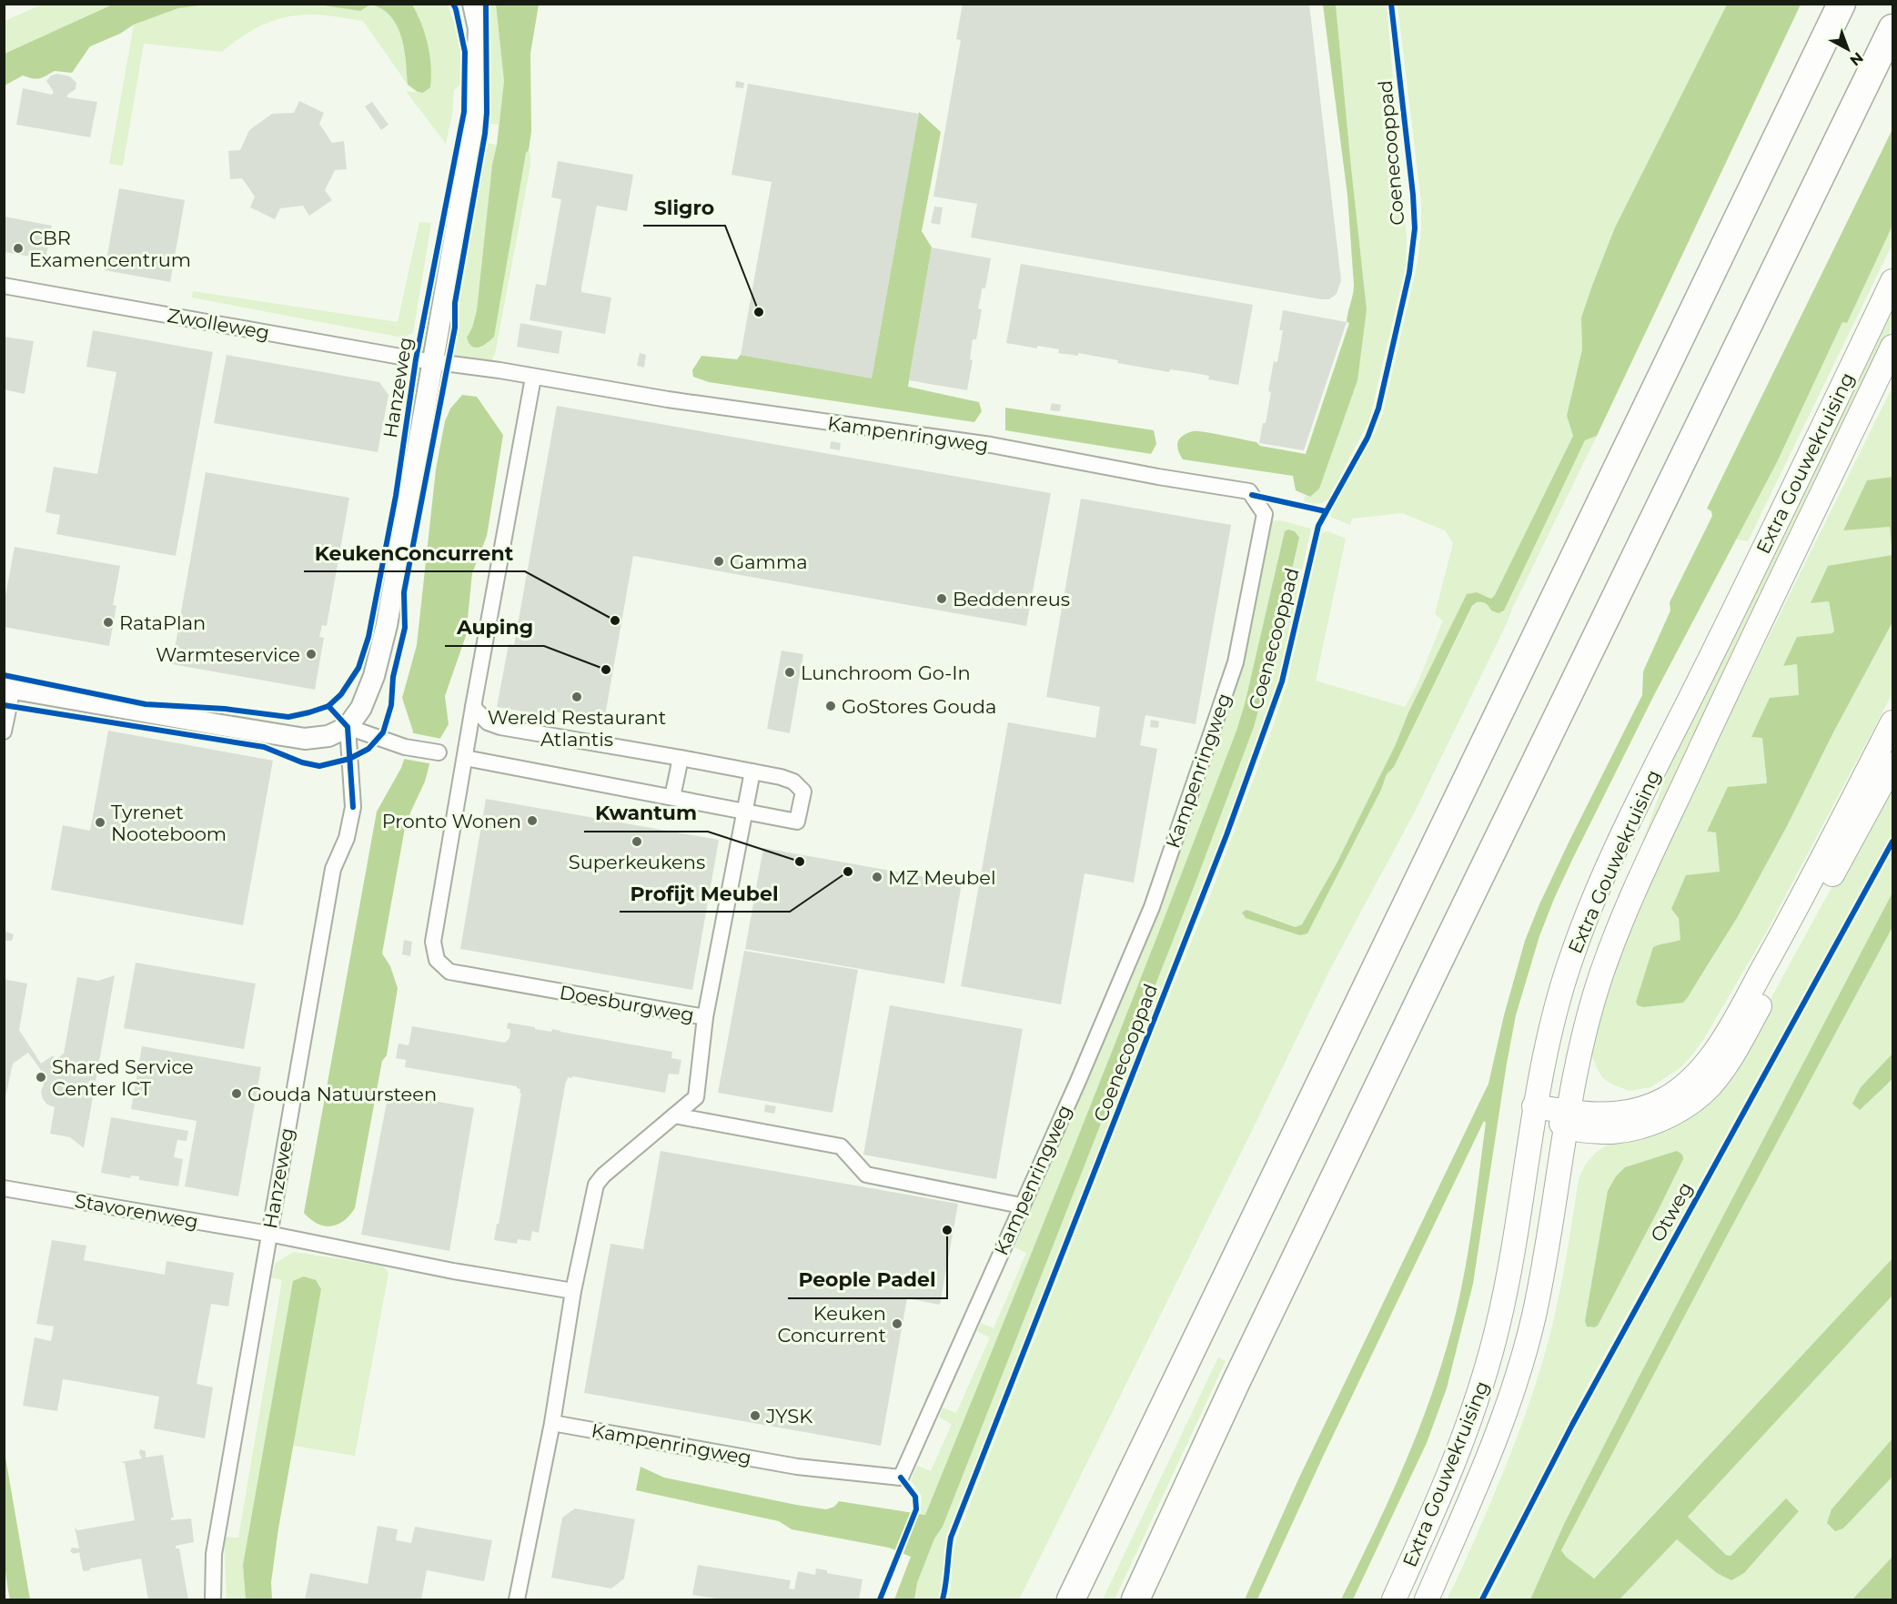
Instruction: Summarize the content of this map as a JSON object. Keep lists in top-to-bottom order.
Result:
{
  "streets": {
    "main road": ["Extra Gouwekruising"],
    "street": [
      "Zwolleweg",
      "Hanzeweg",
      "Kampenringweg",
      "Doesburgweg",
      "Stavorenweg"
    ],
    "cycle path": ["Coenecooppad", "Otweg"]
  },
  "crossings": [
    ["Zwolleweg", "Hanzeweg"],
    ["Zwolleweg", "Kampenringweg"],
    ["Hanzeweg", "Kampenringweg"],
    ["Hanzeweg", "Stavorenweg"],
    ["Kampenringweg", "Doesburgweg"]
  ],
  "places": [
    "CBR Examencentrum",
    "Sligro",
    "Gamma",
    "Beddenreus",
    "KeukenConcurrent",
    "RataPlan",
    "Warmteservice",
    "Auping",
    "Lunchroom Go-In",
    "Wereld Restaurant Atlantis",
    "GoStores Gouda",
    "Pronto Wonen",
    "Tyrenet Nooteboom",
    "Superkeukens",
    "Kwantum",
    "Profijt Meubel",
    "MZ Meubel",
    "Shared Service Center ICT",
    "Gouda Natuursteen",
    "People Padel",
    "Keuken Concurrent",
    "JYSK"
  ],
  "north": "bottom right"
}
